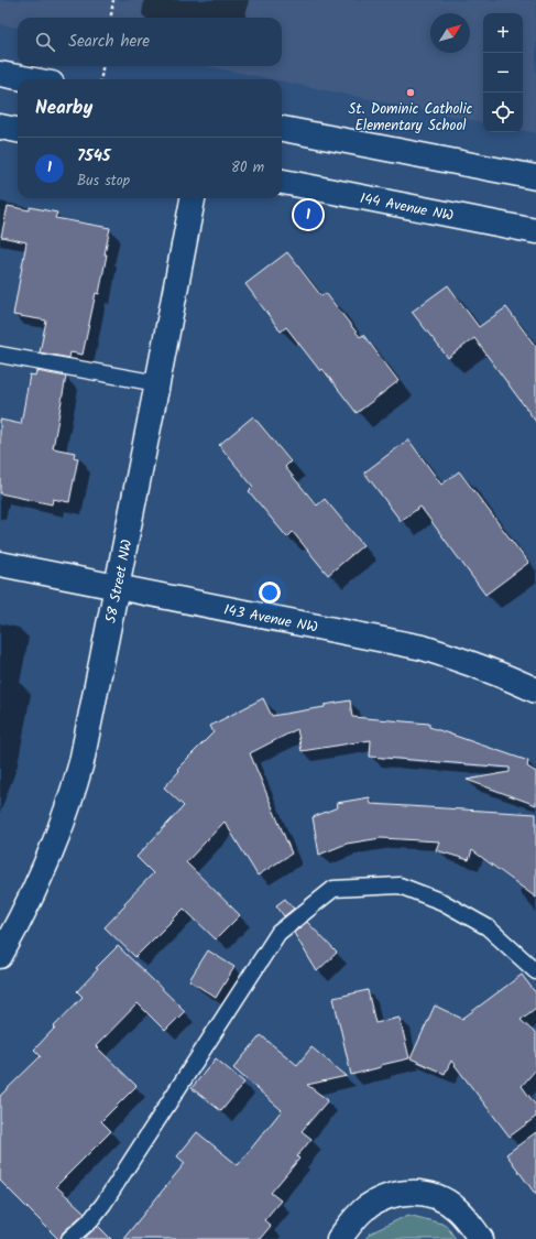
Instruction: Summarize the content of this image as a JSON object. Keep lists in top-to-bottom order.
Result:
{
  "streets": {
    "street": ["144 Avenue NW", "58 Street NW", "143 Avenue NW"]
  },
  "crossings": [
    ["58 Street NW", "143 Avenue NW"]
  ],
  "places": ["St. Dominic Catholic Elementary School"],
  "north": "top right",
  "page": {
    "map_buttons": ["+", "−"],
    "search": "Search here",
    "heading": "Nearby",
    "list": [
      {
        "mark": "1",
        "name": "7545",
        "note": "Bus stop",
        "value": "80 m"
      }
    ],
    "pins": "1"
  }
}
